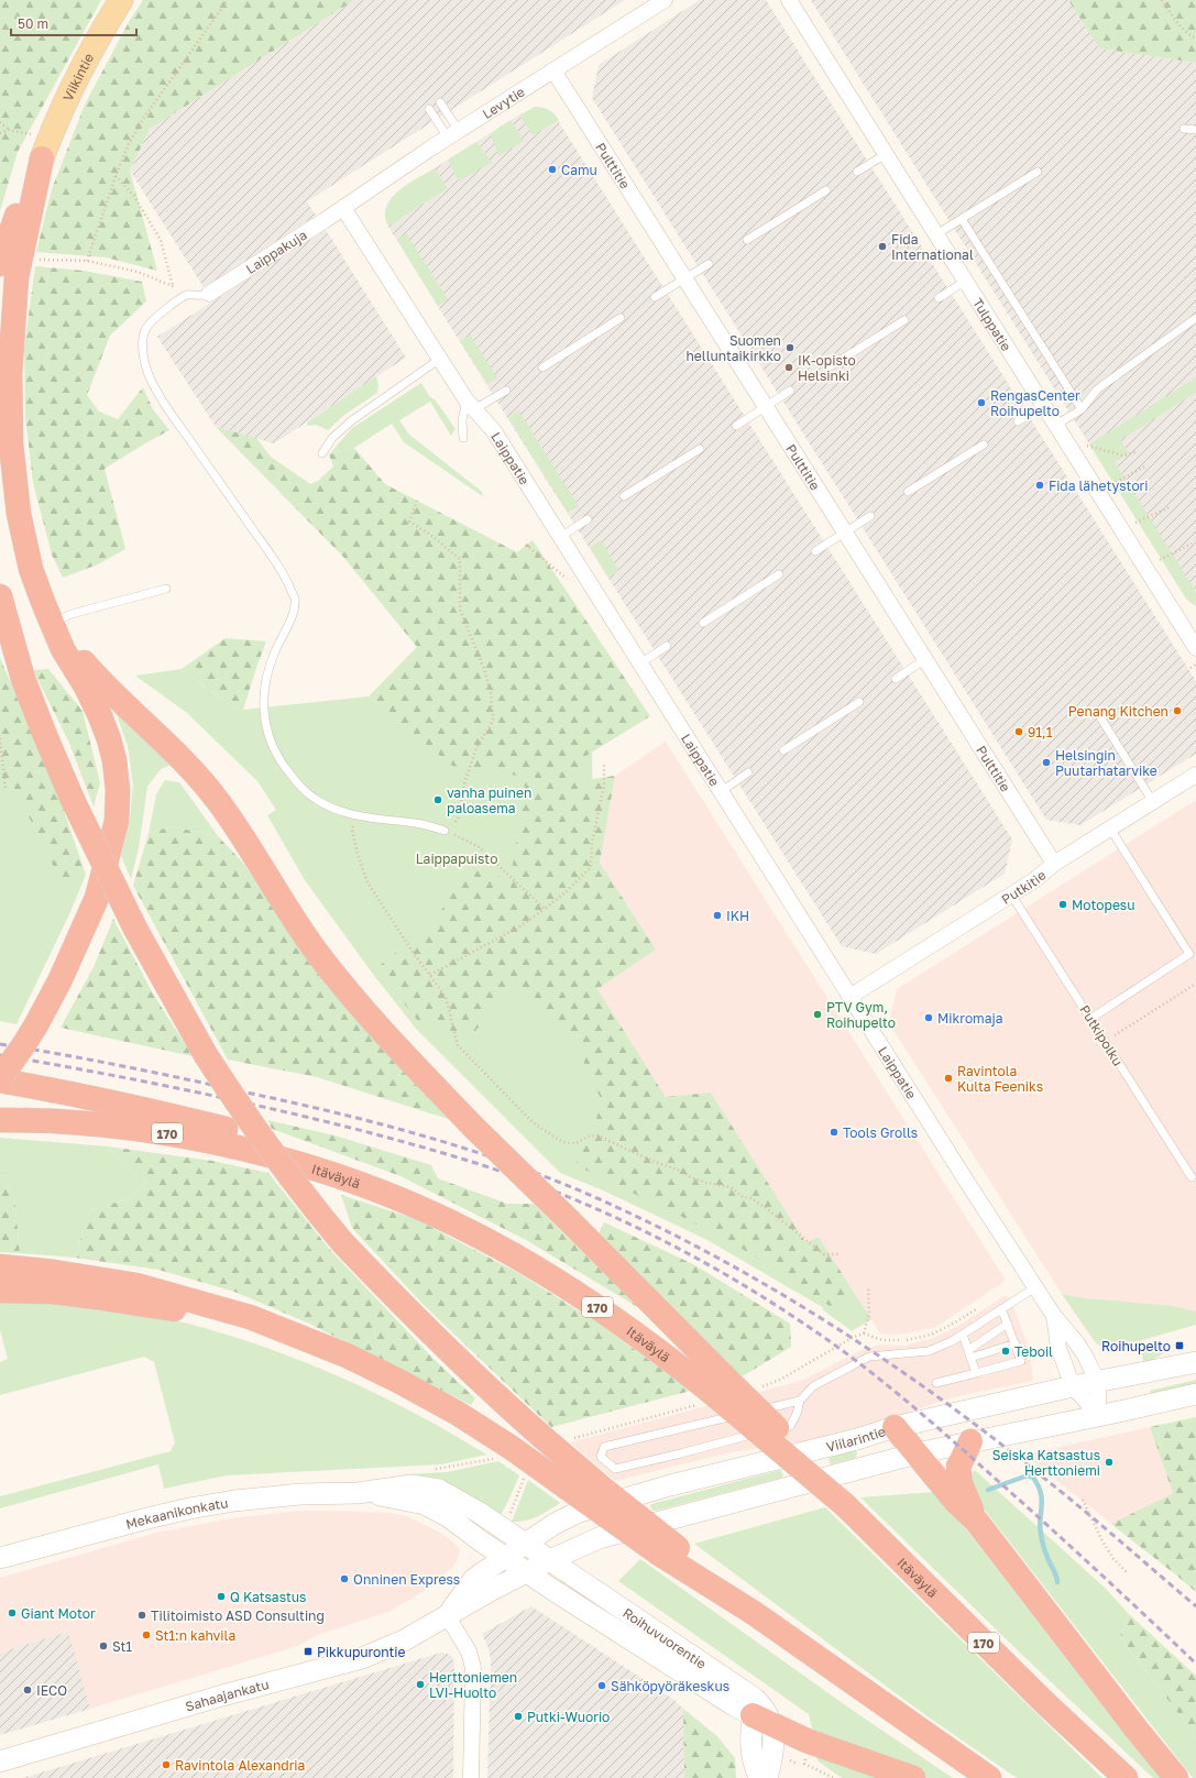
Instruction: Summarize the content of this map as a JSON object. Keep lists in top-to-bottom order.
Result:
{
  "streets": {
    "highway": ["170", "Itäväylä"],
    "main road": [
      "Viikintie",
      "Viilarintie",
      "Mekaanikonkatu",
      "Roihuvuorentie",
      "Sahaajankatu"
    ],
    "street": [
      "Levytie",
      "Pulttitie",
      "Laippakuja",
      "Tulppatie",
      "Laippatie",
      "Putkitie"
    ],
    "lane": ["Putkipolku"]
  },
  "crossings": [
    ["Levytie", "Pulttitie"],
    ["Levytie", "Laippakuja"],
    ["Levytie", "Laippatie"],
    ["Pulttitie", "Putkitie"],
    ["Laippakuja", "Laippatie"],
    ["Laippatie", "Putkitie"],
    ["Laippatie", "Viilarintie"],
    ["Putkitie", "Putkipolku"],
    ["Viilarintie", "Mekaanikonkatu"],
    ["Viilarintie", "Roihuvuorentie"],
    ["Viilarintie", "Sahaajankatu"],
    ["Mekaanikonkatu", "Roihuvuorentie"],
    ["Mekaanikonkatu", "Sahaajankatu"],
    ["Roihuvuorentie", "Sahaajankatu"]
  ],
  "parks": ["Laippapuisto"],
  "places": {
    "other": [
      "Camu",
      "Fida International",
      "Suomen helluntaikirkko",
      "IK-opisto Helsinki",
      "RengasCenter Roihupelto",
      "Fida lähetystori",
      "Penang Kitchen",
      "91,1",
      "Helsingin Puutarhatarvike",
      "vanha puinen paloasema",
      "Motopesu",
      "IKH",
      "PTV Gym, Roihupelto",
      "Mikromaja",
      "Ravintola Kulta Feeniks",
      "Tools Grolls",
      "Teboil",
      "Seiska Katsastus Herttoniemi",
      "Onninen Express",
      "Q Katsastus",
      "Giant Motor",
      "Tilitoimisto ASD Consulting",
      "St1:n kahvila",
      "St1",
      "Herttoniemen LVI-Huolto",
      "Sähköpyöräkeskus",
      "IECO",
      "Putki-Wuorio",
      "Ravintola Alexandria"
    ],
    "transit": ["Roihupelto", "Pikkupurontie"]
  },
  "scale_bar": "50 m"
}
